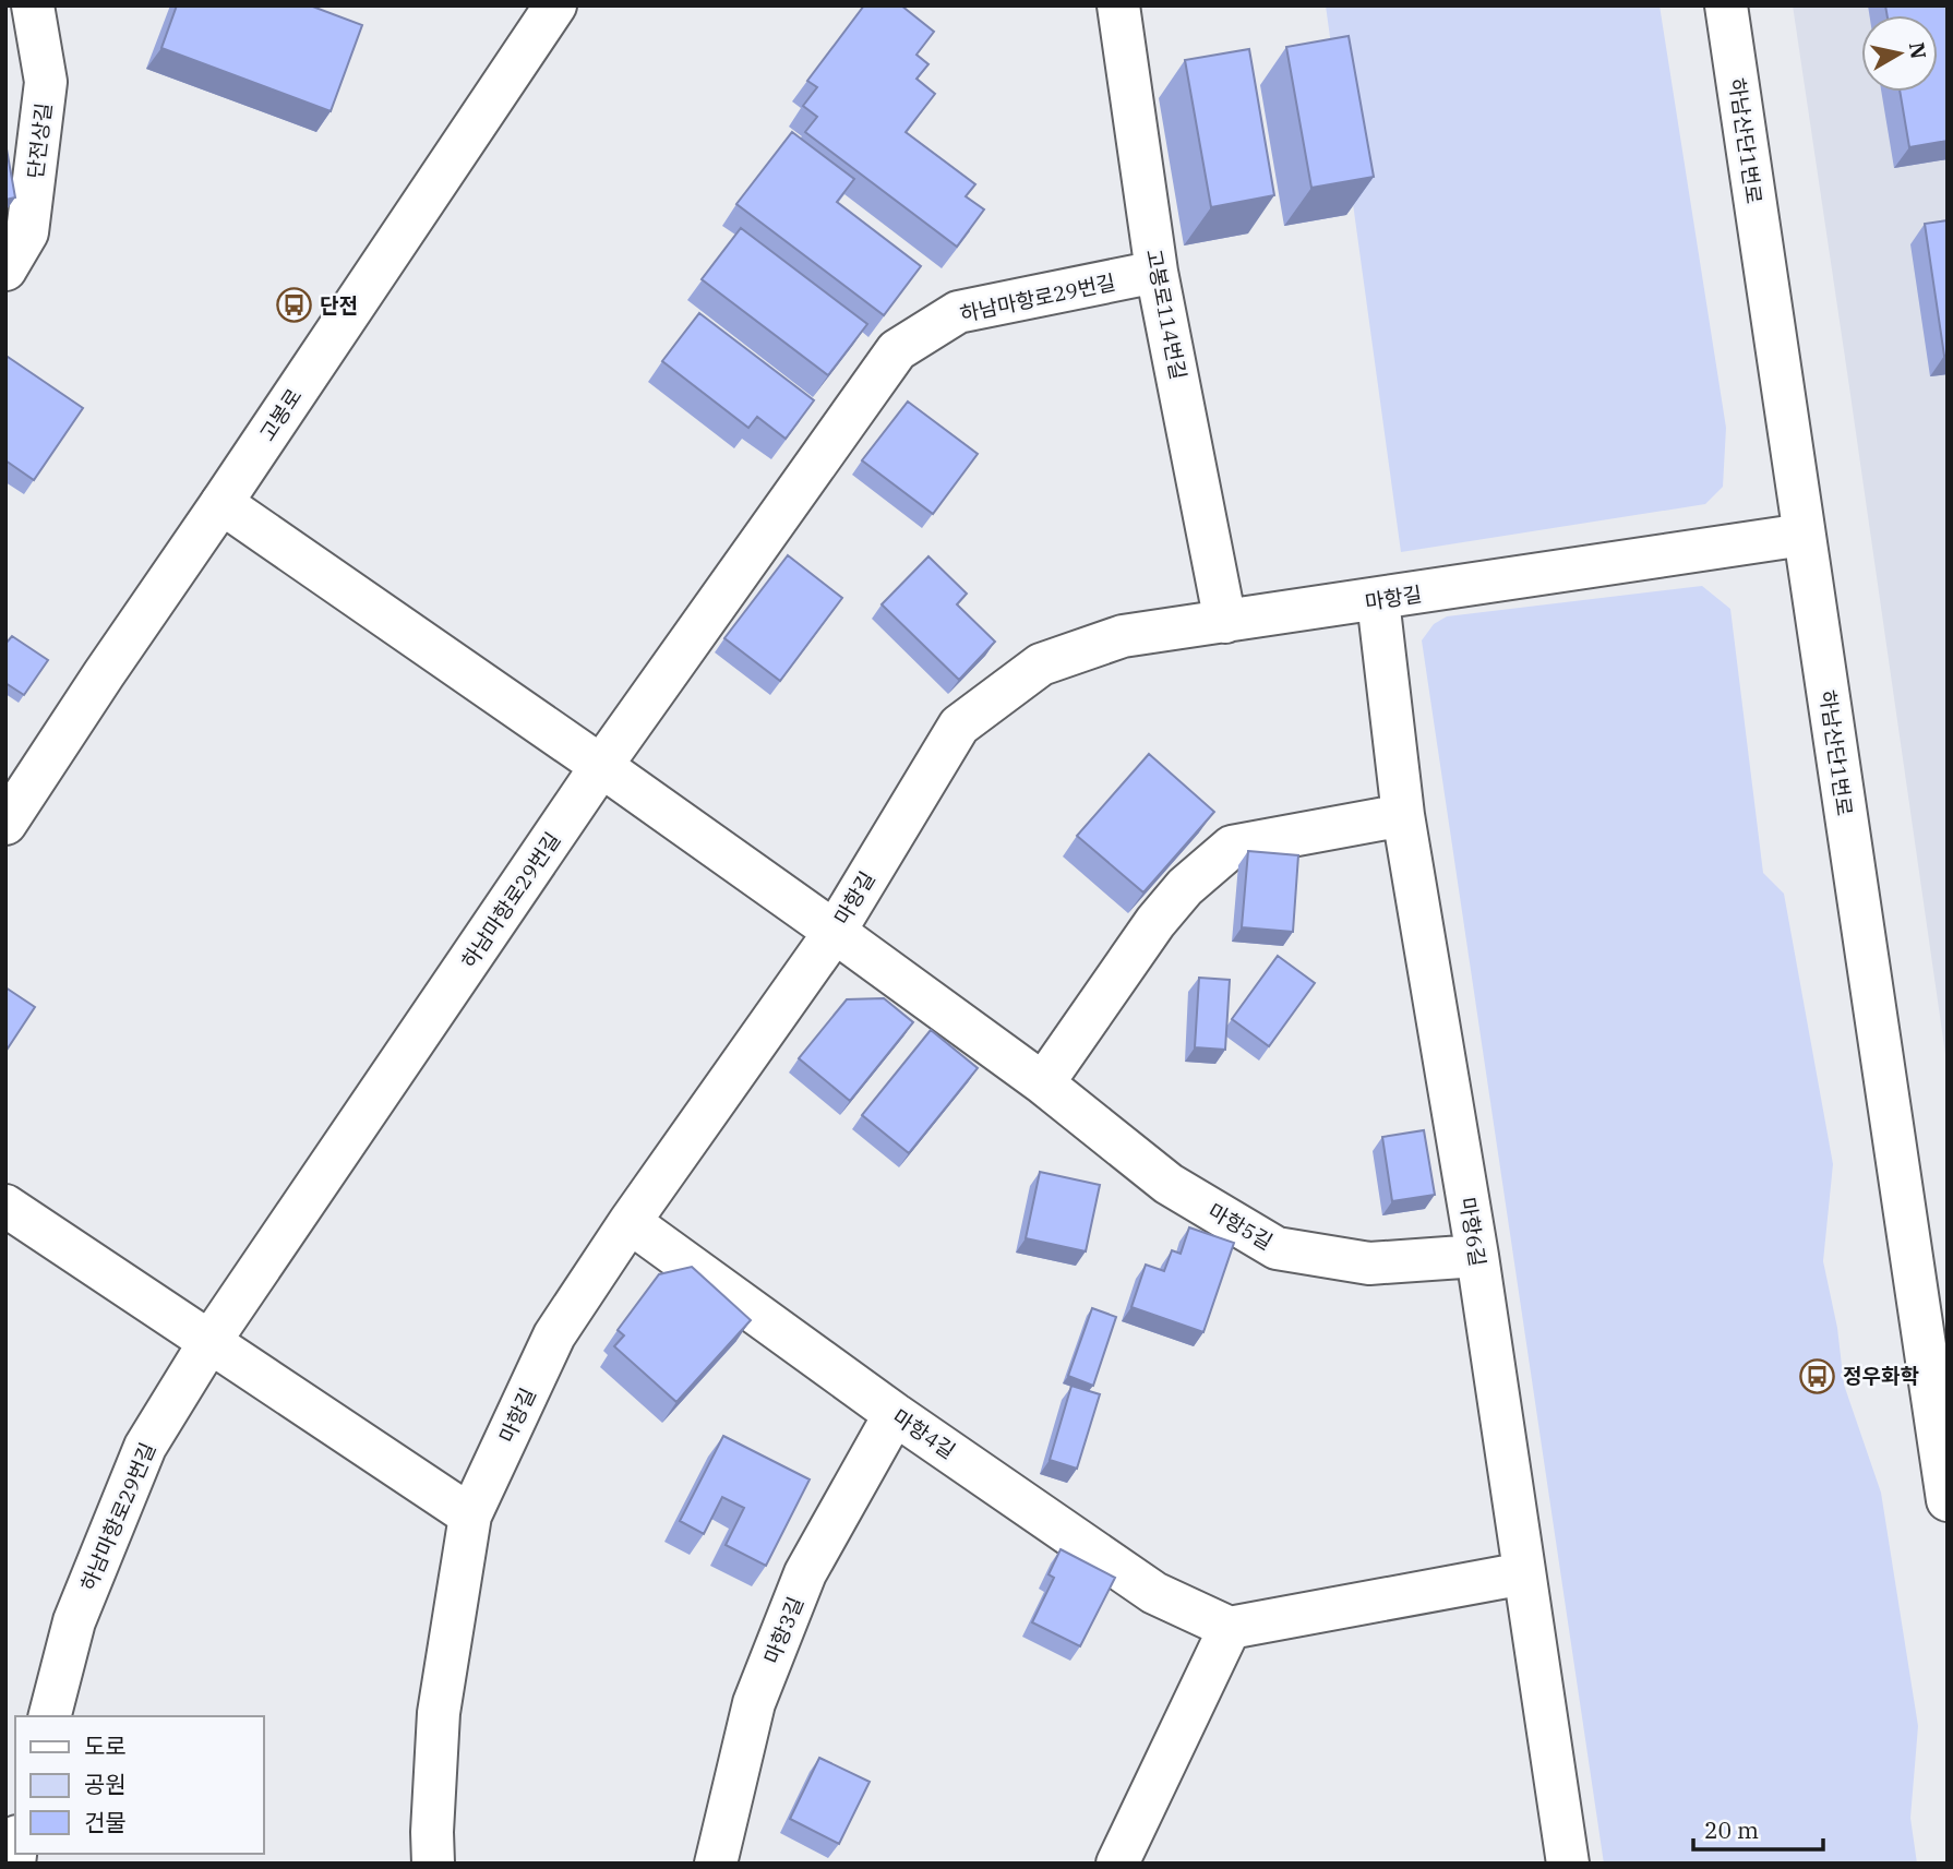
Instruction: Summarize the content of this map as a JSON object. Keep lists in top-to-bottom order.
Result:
{
  "streets": {
    "street": [
      "단전상길",
      "하남산단1번로",
      "하남마항로29번길",
      "고봉로114번길",
      "고봉로",
      "마항길",
      "마항5길",
      "마항6길",
      "마항4길",
      "마항3길"
    ]
  },
  "crossings": [
    ["하남산단1번로", "마항길"],
    ["하남마항로29번길", "고봉로114번길"],
    ["하남마항로29번길", "마항5길"],
    ["고봉로114번길", "마항길"],
    ["고봉로", "마항5길"],
    ["마항길", "마항5길"],
    ["마항길", "마항6길"],
    ["마항길", "마항4길"],
    ["마항5길", "마항6길"],
    ["마항4길", "마항3길"]
  ],
  "places": {
    "bus stop": ["단전", "정우화학"]
  },
  "legend": ["도로", "공원", "건물"],
  "scale_bar": "20 m",
  "north": "right"
}
